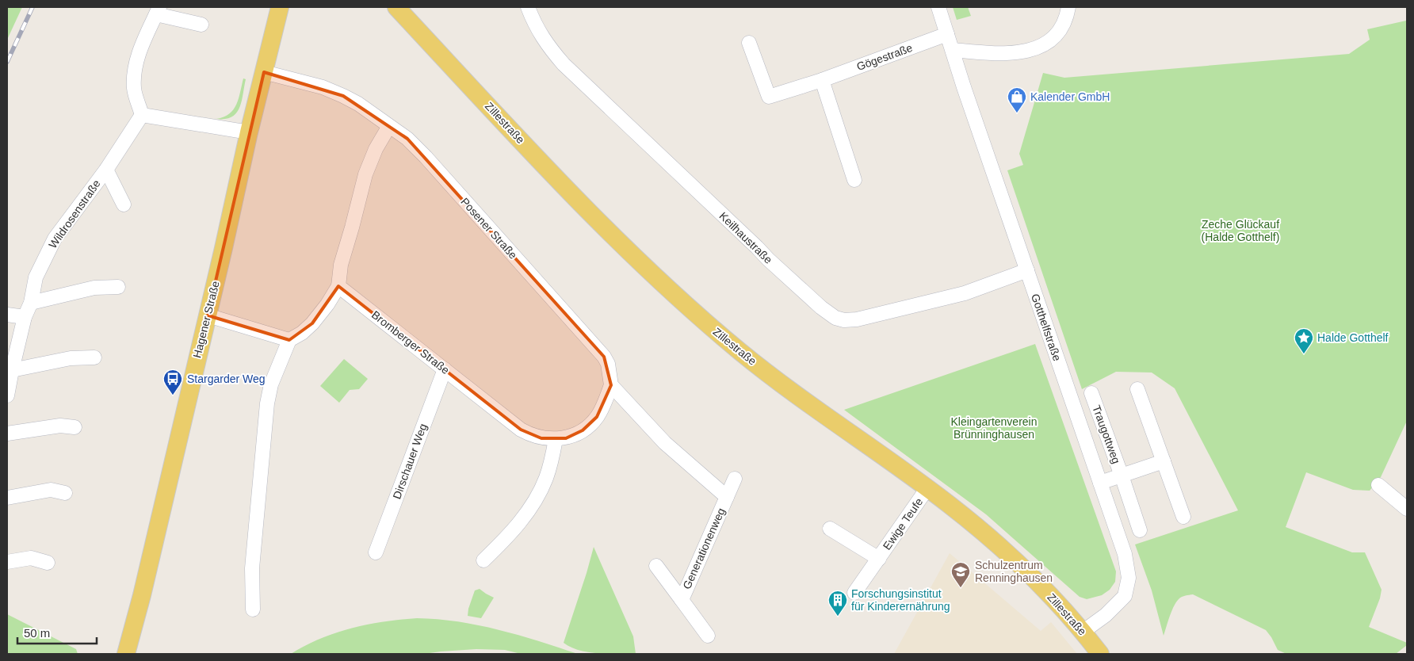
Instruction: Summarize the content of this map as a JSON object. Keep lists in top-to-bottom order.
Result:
{
  "streets": {
    "main road": ["Zillestraße", "Hagener Straße"],
    "street": [
      "Gögestraße",
      "Wildrosenstraße",
      "Posener Straße",
      "Keilhaustraße",
      "Gotthelfstraße",
      "Bromberger Straße",
      "Traugottweg",
      "Dirschauer Weg",
      "Ewige Teufe",
      "Generationenweg"
    ]
  },
  "crossings": [
    ["Gögestraße", "Gotthelfstraße"],
    ["Zillestraße", "Gotthelfstraße"],
    ["Zillestraße", "Ewige Teufe"],
    ["Posener Straße", "Hagener Straße"],
    ["Posener Straße", "Bromberger Straße"],
    ["Posener Straße", "Generationenweg"],
    ["Keilhaustraße", "Gotthelfstraße"],
    ["Gotthelfstraße", "Traugottweg"],
    ["Bromberger Straße", "Dirschauer Weg"],
    ["Bromberger Straße", "Generationenweg"]
  ],
  "parks": ["Zeche Glückauf (Halde Gotthelf)", "Kleingartenverein Brünninghausen"],
  "places": {
    "shop": ["Kalender GmbH"],
    "place": ["Halde Gotthelf"],
    "bus stop": ["Stargarder Weg"],
    "school or university": ["Schulzentrum Renninghausen"],
    "building": ["Forschungsinstitut für Kinderernährung"]
  },
  "scale_bar": "50 m"
}
